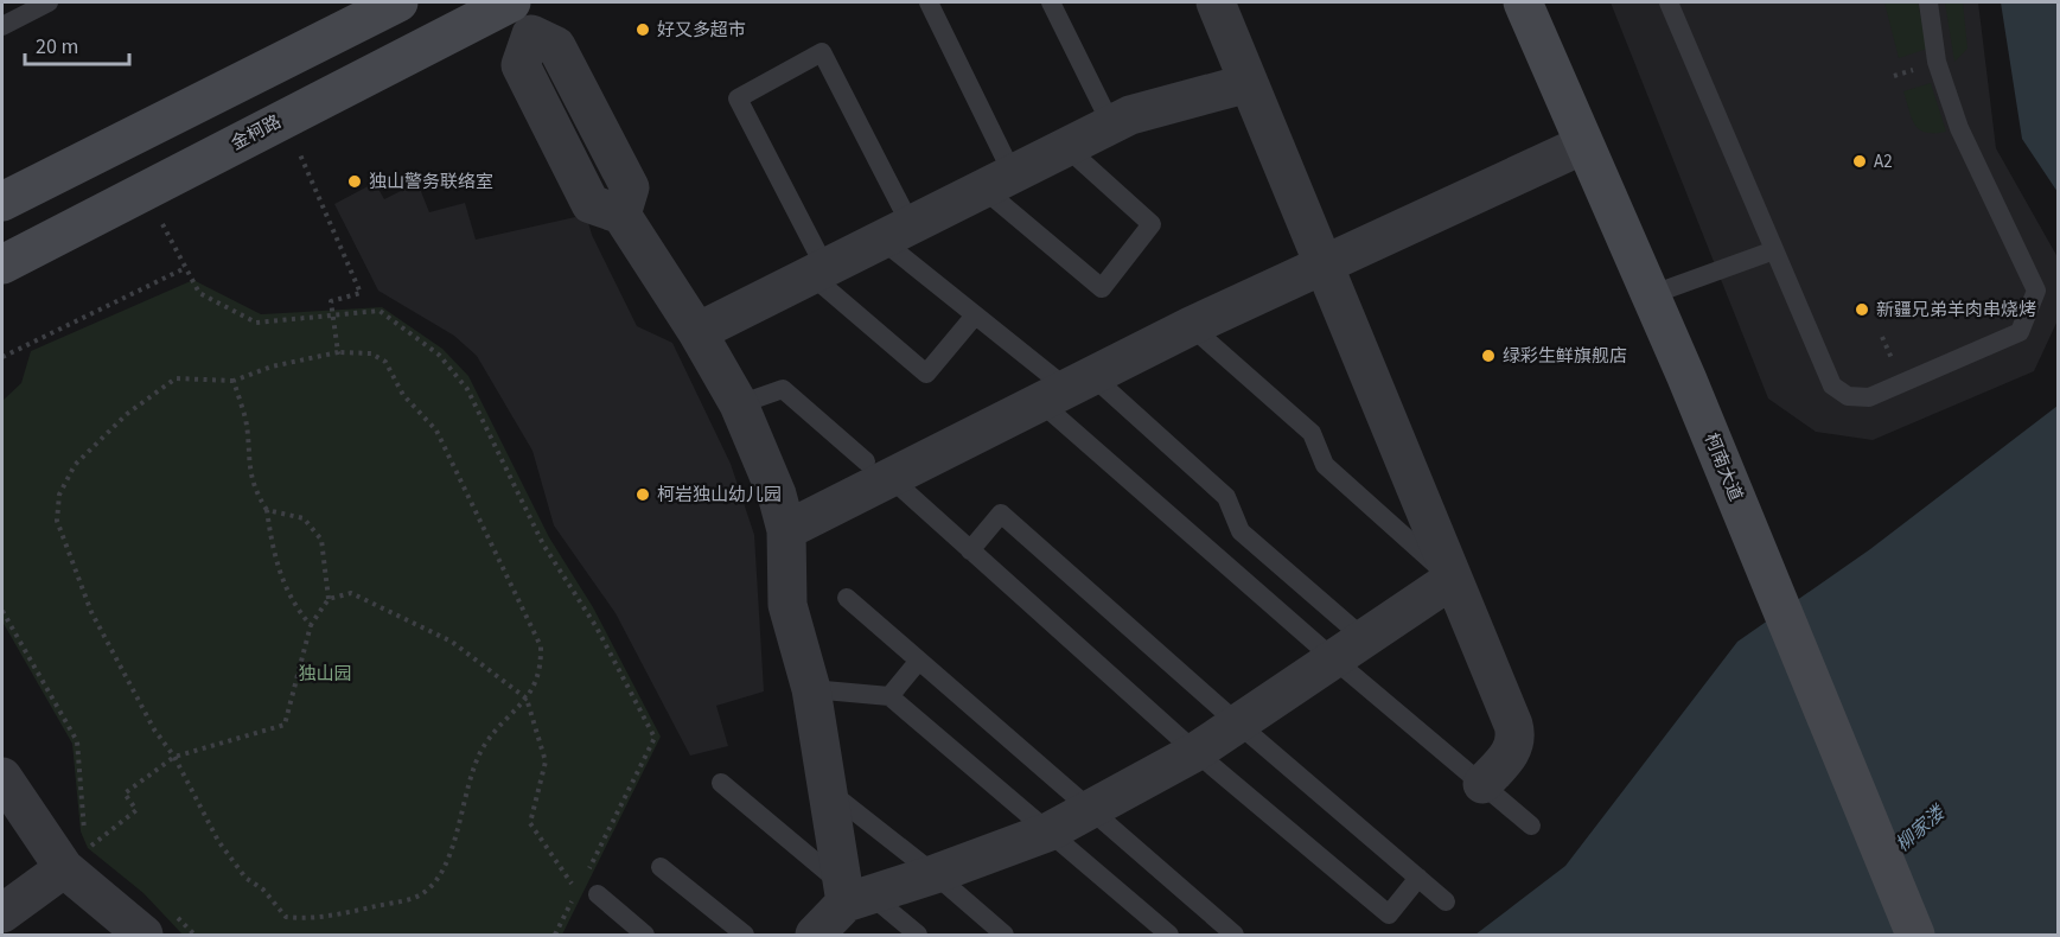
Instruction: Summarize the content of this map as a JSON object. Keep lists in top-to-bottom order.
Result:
{
  "streets": {
    "main road": ["金柯路", "柯南大道"]
  },
  "water": ["柳家溇"],
  "parks": ["独山园"],
  "places": [
    "好又多超市",
    "A2",
    "独山警务联络室",
    "新疆兄弟羊肉串烧烤",
    "绿彩生鲜旗舰店",
    "柯岩独山幼儿园"
  ],
  "scale_bar": "20 m"
}
